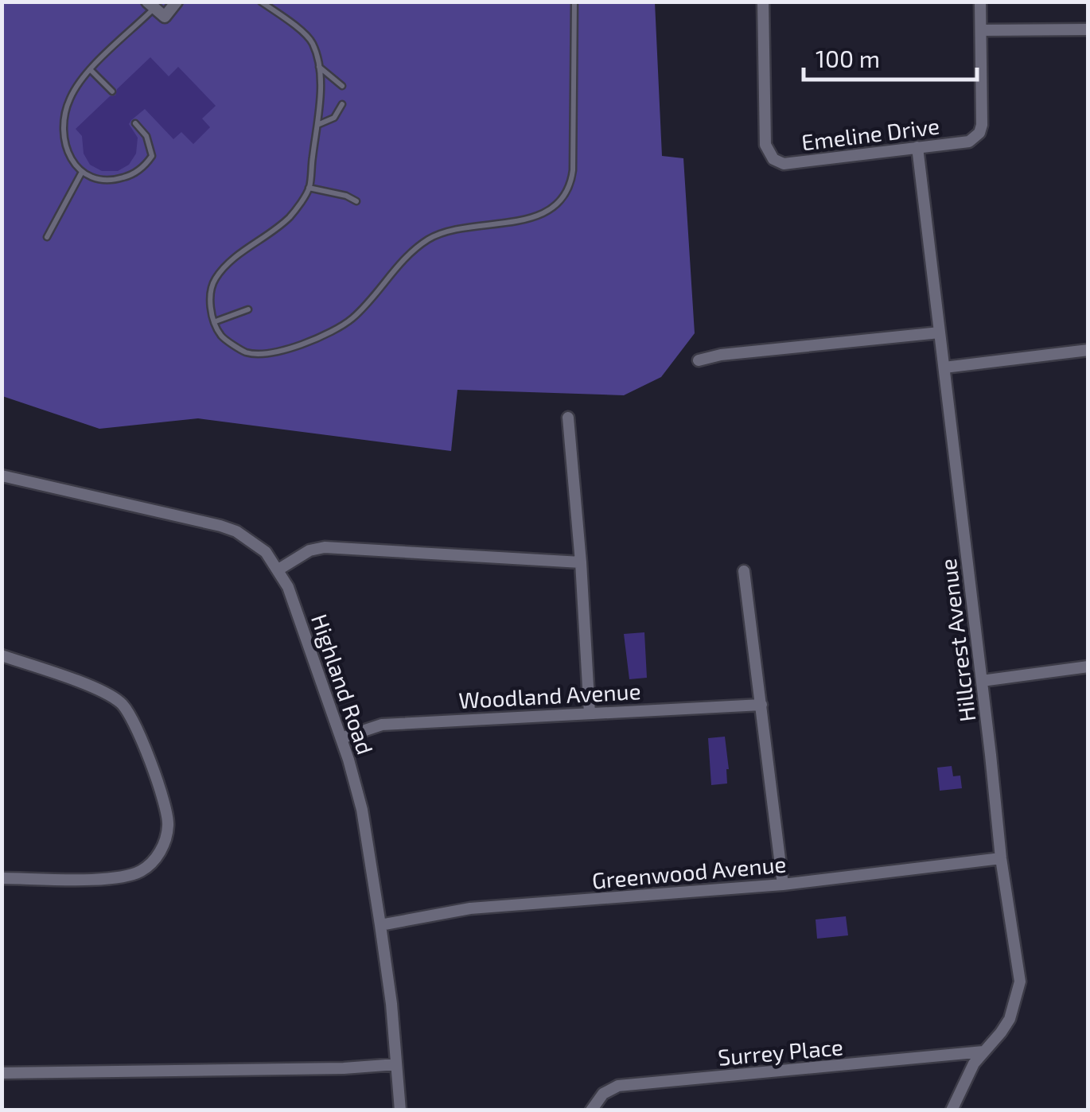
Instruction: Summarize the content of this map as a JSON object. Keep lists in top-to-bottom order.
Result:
{
  "streets": {
    "street": [
      "Emeline Drive",
      "Hillcrest Avenue",
      "Highland Road",
      "Woodland Avenue",
      "Greenwood Avenue",
      "Surrey Place"
    ]
  },
  "crossings": [
    ["Emeline Drive", "Hillcrest Avenue"],
    ["Hillcrest Avenue", "Greenwood Avenue"],
    ["Hillcrest Avenue", "Surrey Place"],
    ["Highland Road", "Woodland Avenue"],
    ["Highland Road", "Greenwood Avenue"]
  ],
  "scale_bar": "100 m"
}
